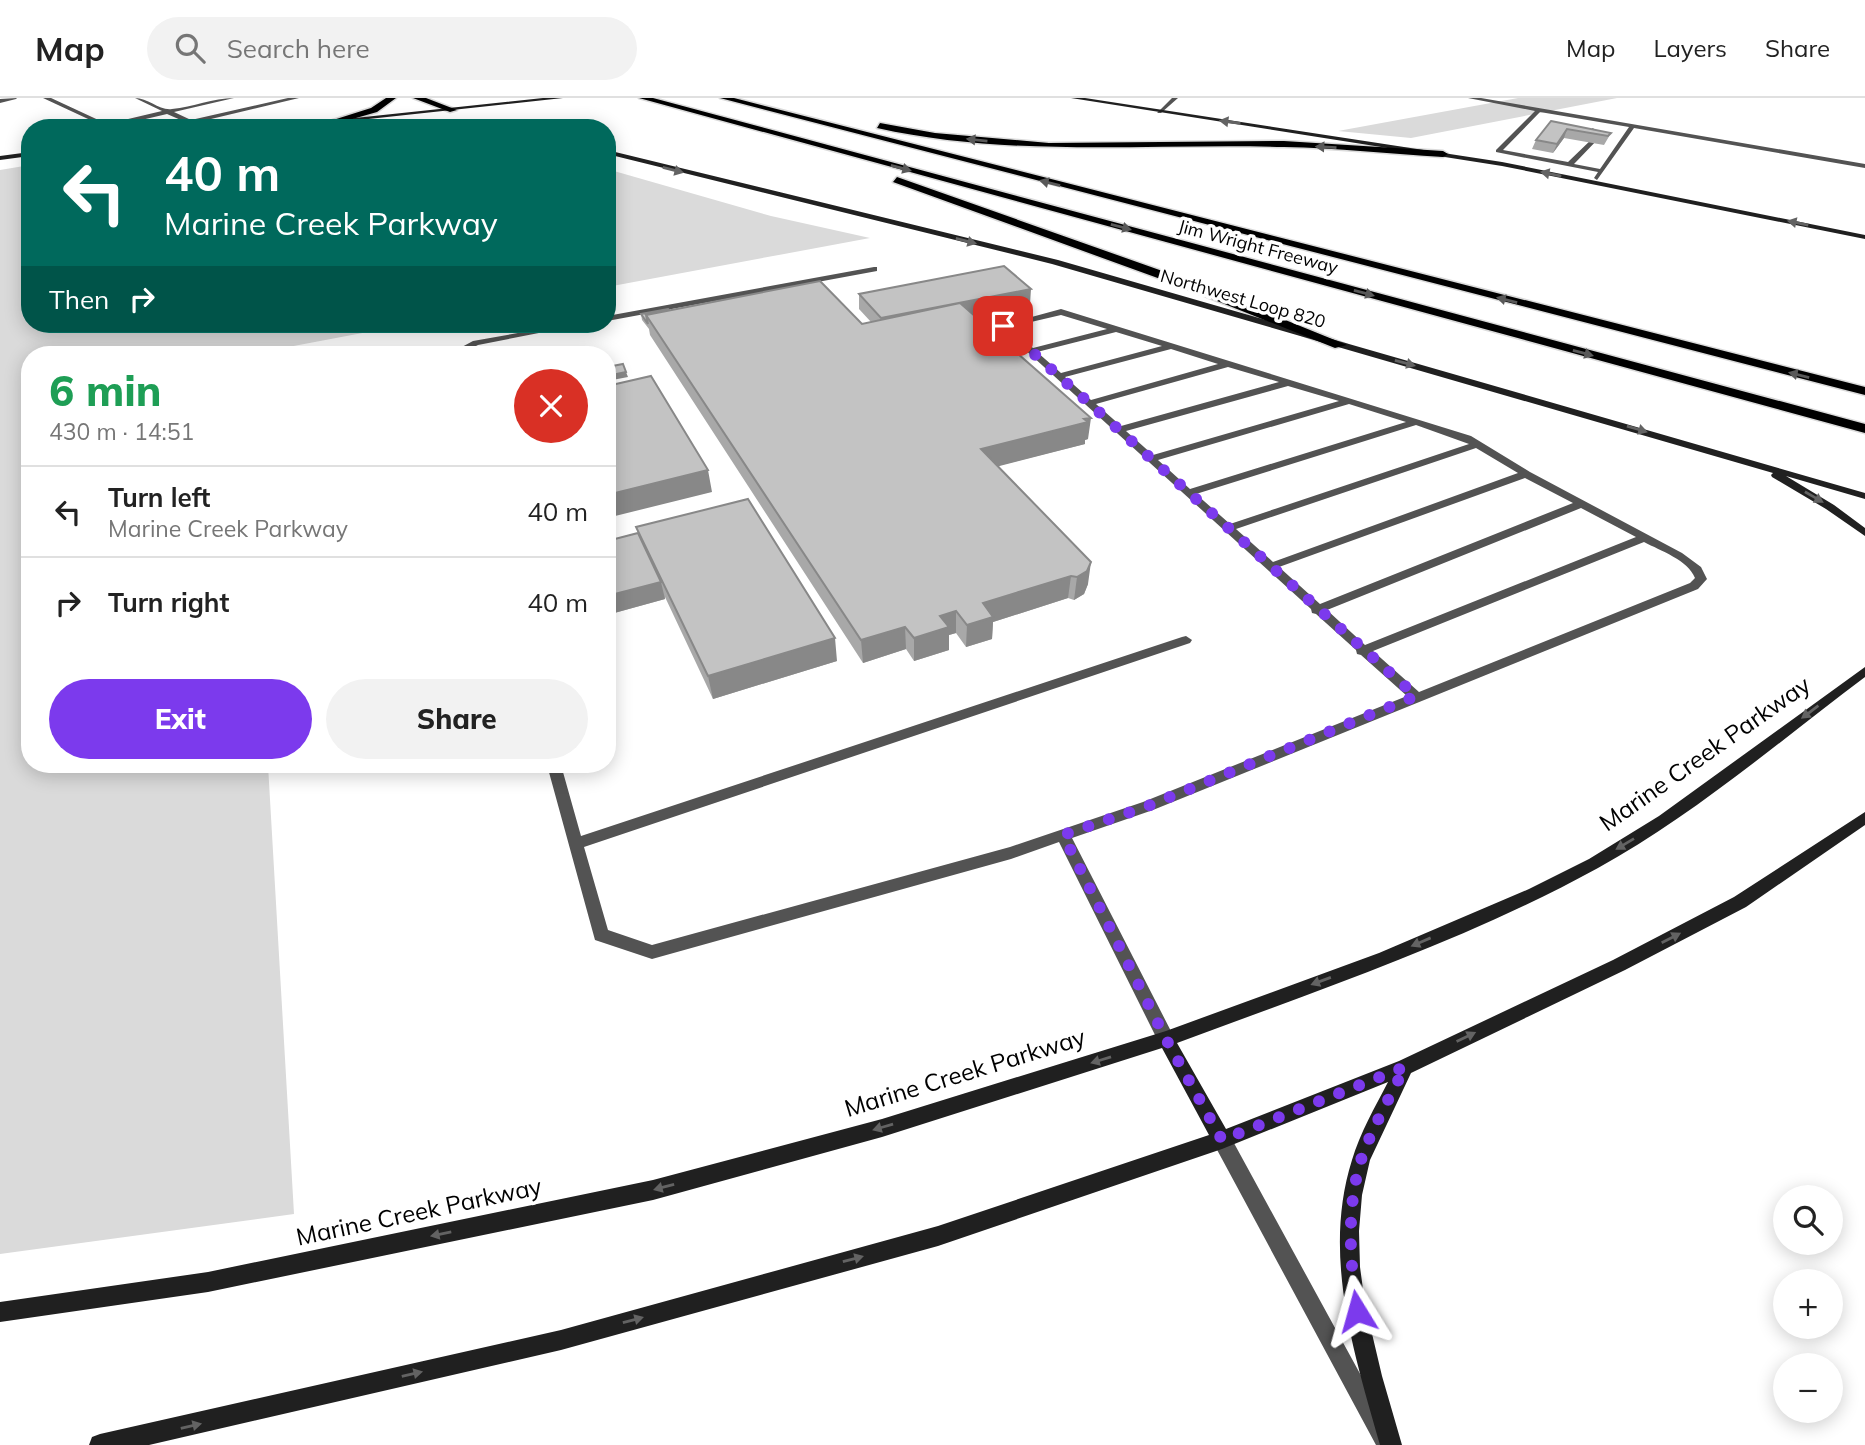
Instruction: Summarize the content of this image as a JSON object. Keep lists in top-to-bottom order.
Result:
{
  "streets": {
    "highway": ["Jim Wright Freeway"],
    "main road": ["Northwest Loop 820", "Marine Creek Parkway"]
  },
  "one_way": ["Northwest Loop 820"],
  "page": {
    "header": "Map",
    "search": "Search here",
    "nav": ["Map", "Layers", "Share"],
    "turn": ["40 m", "Marine Creek Parkway"],
    "then": "Then",
    "heading": ["6 min", "430 m · 14:51"],
    "list": [
      {
        "name": "Turn left",
        "note": "Marine Creek Parkway",
        "value": "40 m"
      },
      {
        "name": "Turn right",
        "value": "40 m"
      }
    ],
    "buttons": ["Exit", "Share"],
    "map_buttons": ["+", "−"]
  }
}
